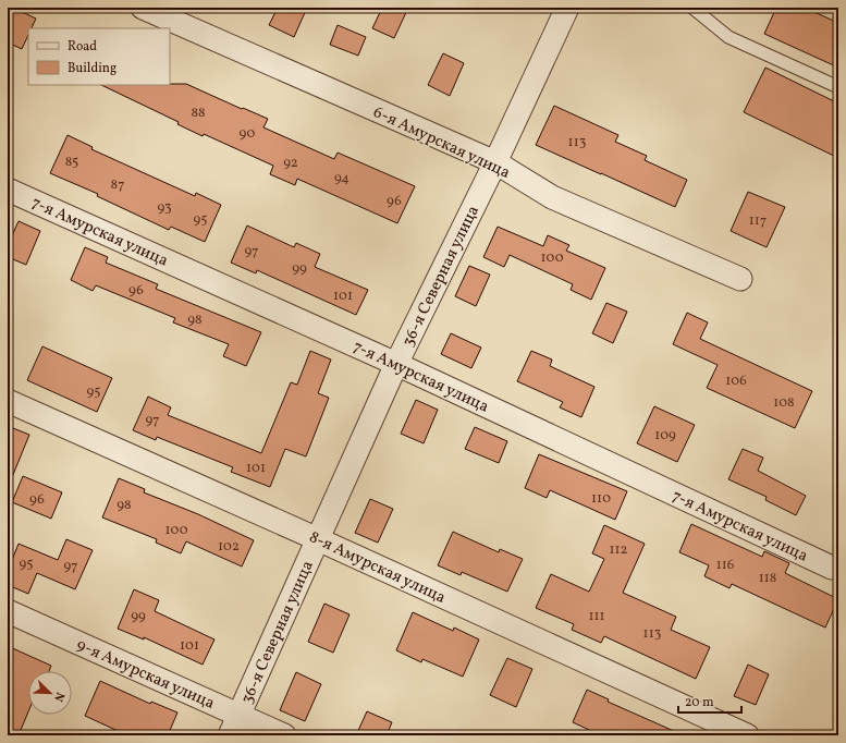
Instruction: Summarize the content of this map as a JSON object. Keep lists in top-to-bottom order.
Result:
{
  "streets": {
    "street": [
      "6-я Амурская улица",
      "7-я Амурская улица",
      "36-я Северная улица",
      "8-я Амурская улица",
      "9-я Амурская улица"
    ]
  },
  "crossings": [
    ["6-я Амурская улица", "36-я Северная улица"],
    ["7-я Амурская улица", "36-я Северная улица"],
    ["36-я Северная улица", "8-я Амурская улица"],
    ["36-я Северная улица", "9-я Амурская улица"]
  ],
  "house_numbers": [
    "88",
    "90",
    "113",
    "85",
    "92",
    "94",
    "87",
    "96",
    "93",
    "95",
    "117",
    "97",
    "100",
    "99",
    "96",
    "101",
    "98",
    "106",
    "95",
    "108",
    "97",
    "109",
    "101",
    "110",
    "96",
    "98",
    "100",
    "102",
    "112",
    "95",
    "116",
    "97",
    "118",
    "99",
    "111",
    "113",
    "101"
  ],
  "legend": ["Road", "Building"],
  "scale_bar": "20 m",
  "north": "bottom right"
}
